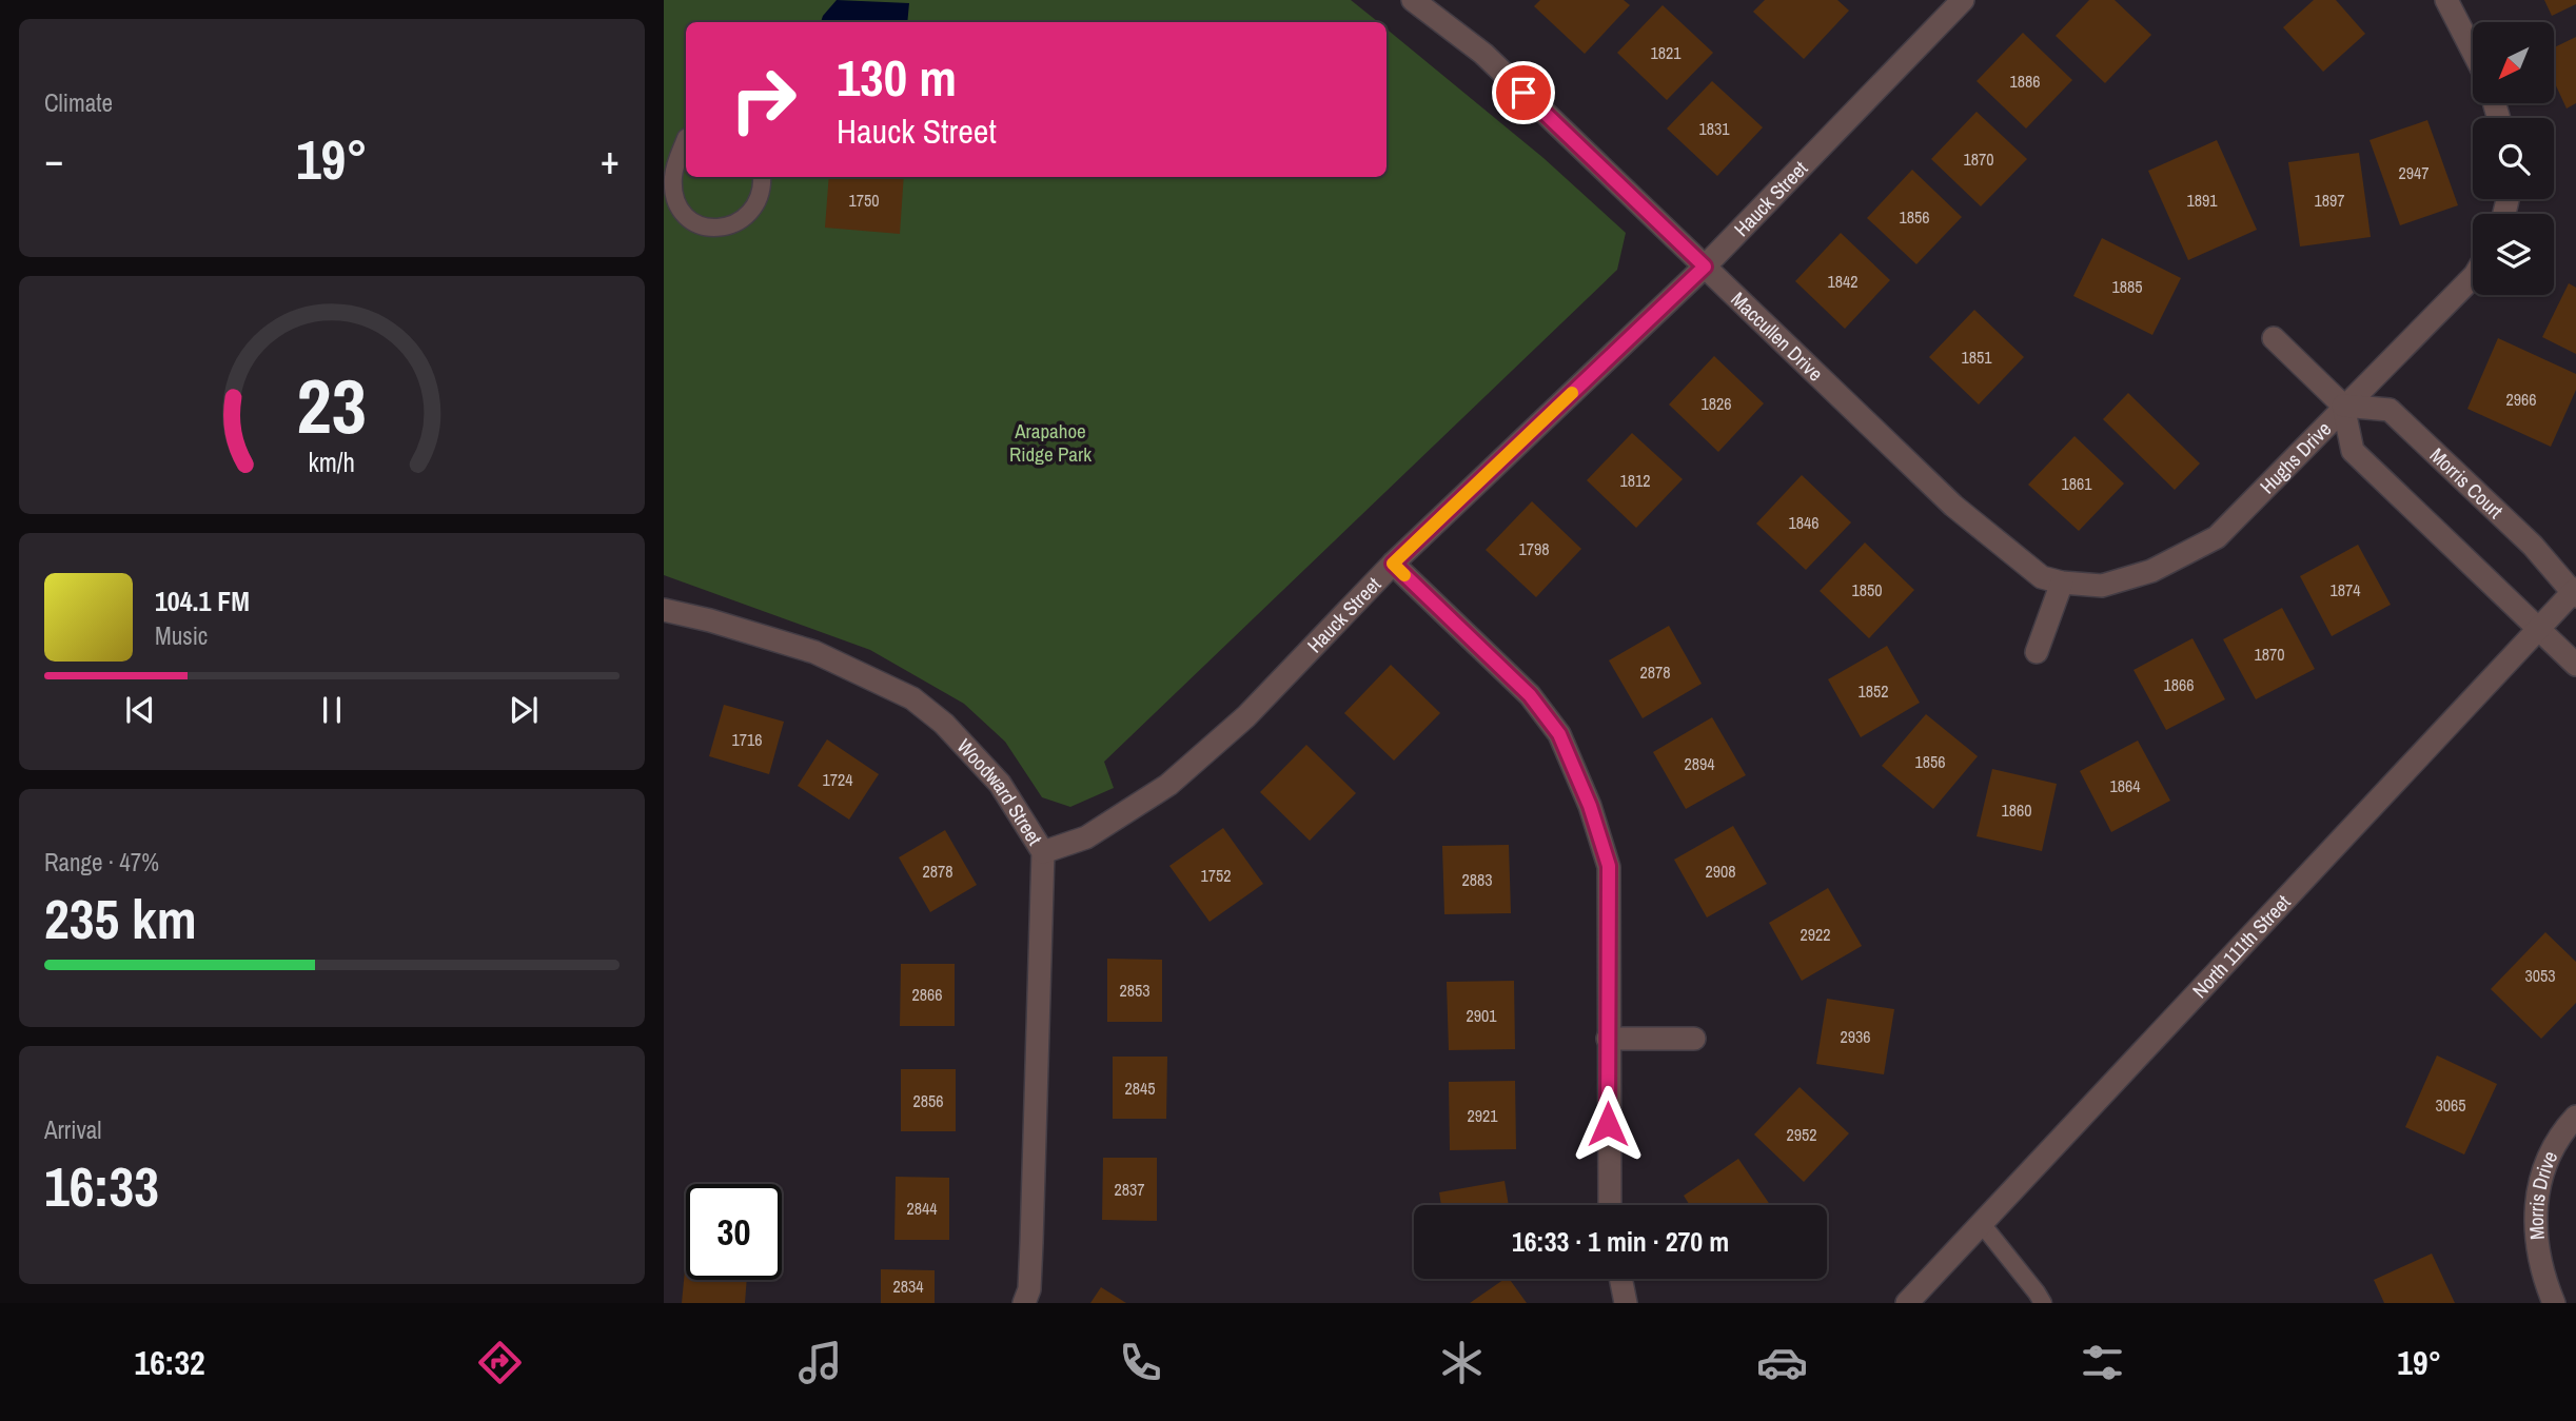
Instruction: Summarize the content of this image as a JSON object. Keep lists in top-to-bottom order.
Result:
{
  "streets": {
    "street": [
      "Hauck Street",
      "Maccullen Drive",
      "Hughs Drive",
      "Morris Court",
      "Woodward Street",
      "North 111th Street",
      "Morris Drive"
    ]
  },
  "crossings": [
    ["Hauck Street", "Maccullen Drive"],
    ["Hauck Street", "Woodward Street"],
    ["Maccullen Drive", "Hughs Drive"],
    ["Hughs Drive", "Morris Court"],
    ["Morris Court", "North 111th Street"]
  ],
  "parks": ["Arapahoe Ridge Park"],
  "house_numbers": [
    "1821",
    "1886",
    "1831",
    "1870",
    "2947",
    "1750",
    "1891",
    "1897",
    "1856",
    "1842",
    "1885",
    "1851",
    "2966",
    "1826",
    "1812",
    "1861",
    "1846",
    "1798",
    "1850",
    "1874",
    "1870",
    "2878",
    "1866",
    "1852",
    "1716",
    "1856",
    "2894",
    "1724",
    "1864",
    "1860",
    "2878",
    "2908",
    "1752",
    "2883",
    "2922",
    "3053",
    "2853",
    "2866",
    "2901",
    "2936",
    "2845",
    "2856",
    "3065",
    "2921",
    "2952",
    "2837",
    "2844",
    "2834"
  ],
  "north": "bottom left",
  "page": {
    "tile": [
      "Climate",
      ["Range · 47%", "235 km"],
      ["Arrival", "16:33"]
    ],
    "turn": ["130 m", "Hauck Street"],
    "heat": ["−", "19°", "+"],
    "song": ["104.1 FM", "Music"],
    "limit": "30",
    "trip": "16:33 · 1 min · 270 m",
    "tabs": ["16:32", "19°"],
    "gauge": ["23", "km/h"]
  }
}
